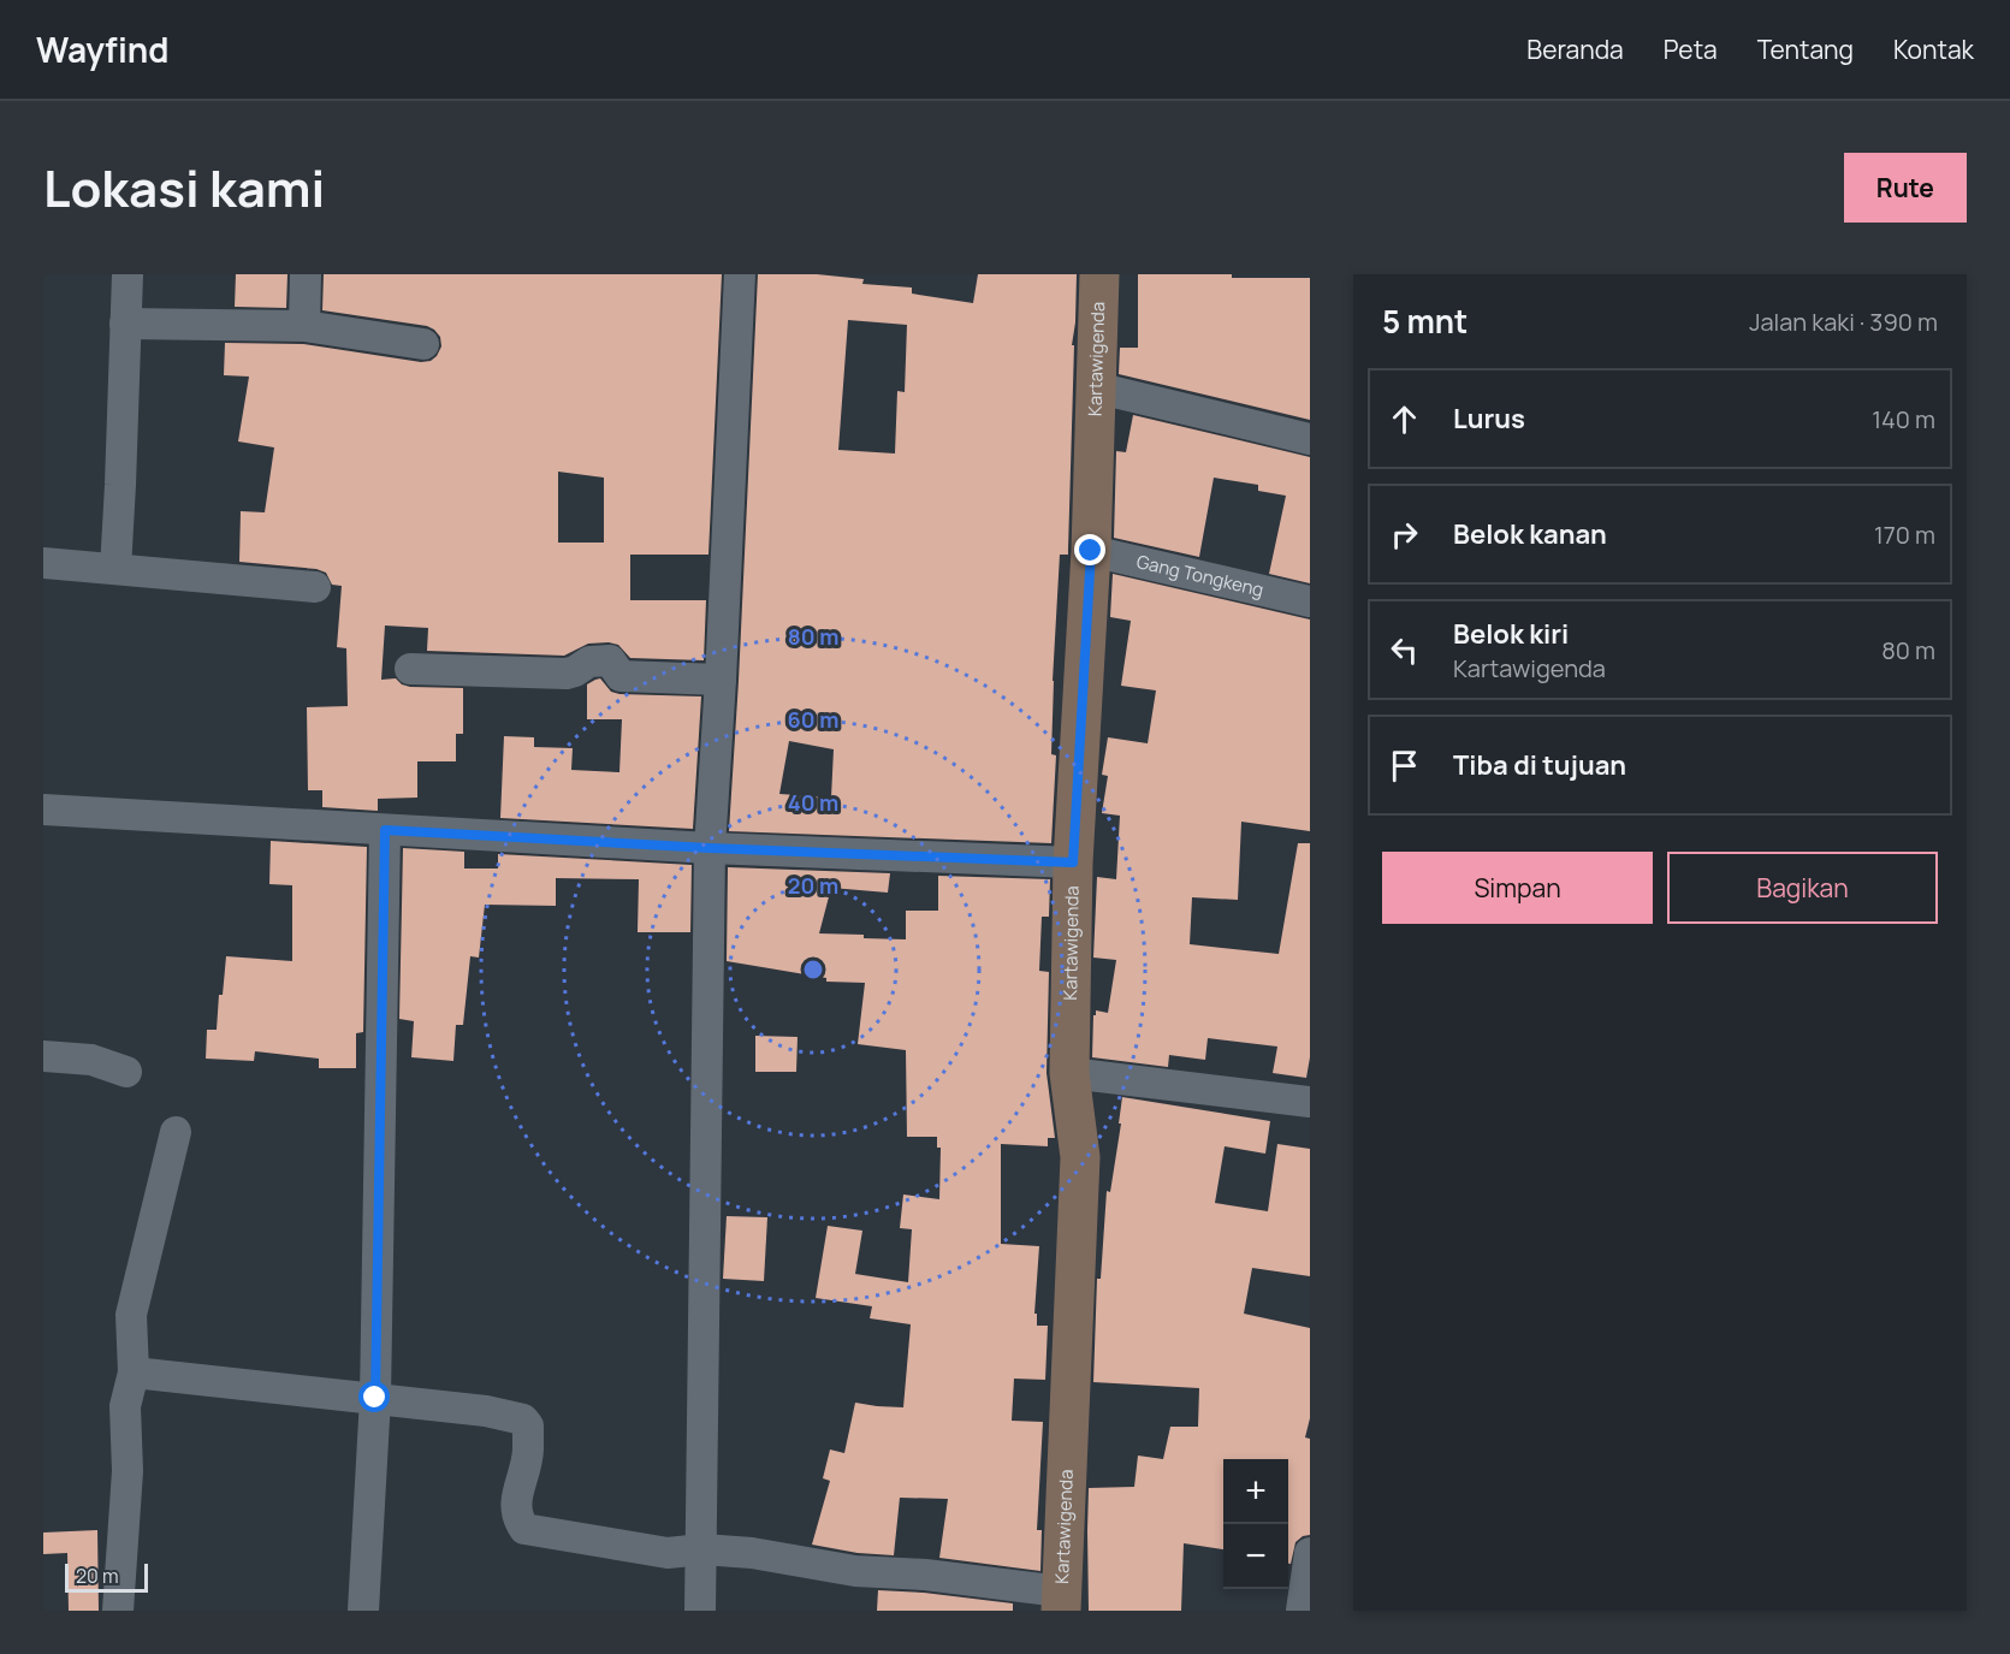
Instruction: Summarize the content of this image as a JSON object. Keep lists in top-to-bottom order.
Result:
{
  "streets": {
    "street": ["Kartawigenda", "Gang Tongkeng"]
  },
  "crossings": [
    ["Kartawigenda", "Gang Tongkeng"]
  ],
  "scale_bar": "20 m",
  "page": {
    "header": "Wayfind",
    "nav": [
      "Beranda",
      "Peta",
      "Tentang",
      "Kontak"
    ],
    "title": "Lokasi kami",
    "buttons": [
      "Rute",
      ["Simpan", "Bagikan"]
    ],
    "heading": ["5 mnt", "Jalan kaki · 390 m"],
    "list": [
      ["Lurus", "140 m"],
      ["Belok kanan", "170 m"],
      ["Belok kiri", "Kartawigenda", "80 m"],
      "Tiba di tujuan"
    ],
    "map_buttons": ["+", "−"],
    "scale": "20 m"
  },
  "rings": [
    "80 m",
    "60 m",
    "40 m",
    "20 m"
  ]
}
